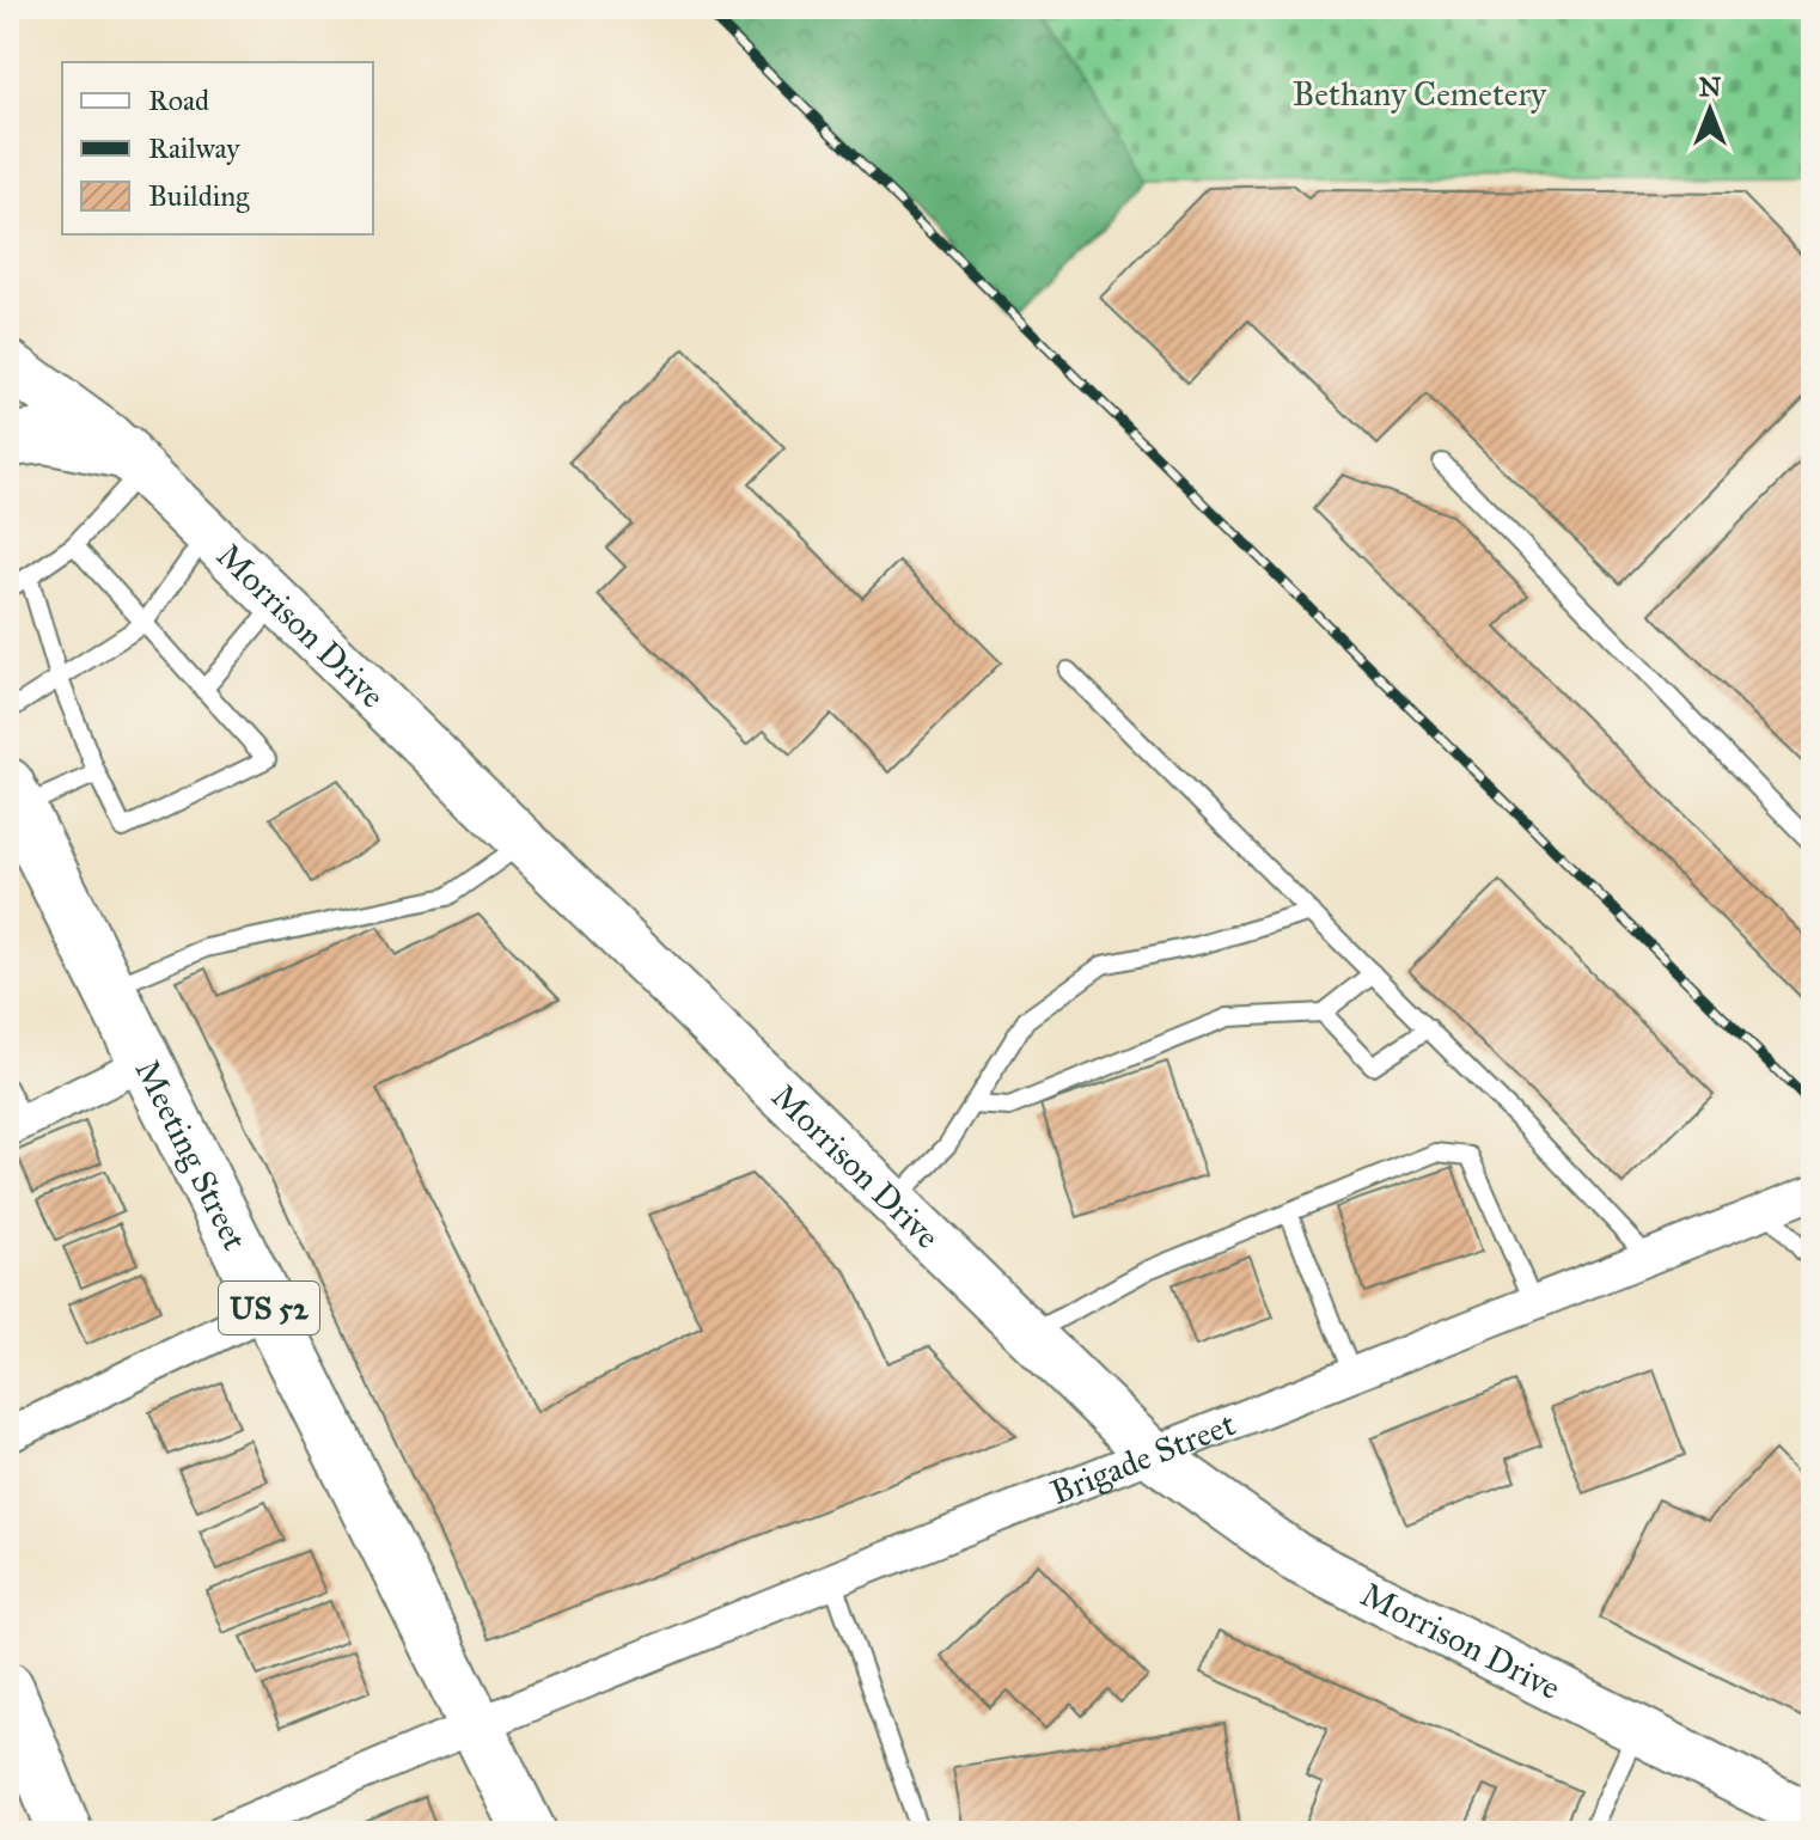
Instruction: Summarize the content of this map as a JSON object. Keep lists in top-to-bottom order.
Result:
{
  "streets": {
    "main road": ["Morrison Drive", "Meeting Street", "US 52"],
    "street": ["Brigade Street"]
  },
  "crossings": [
    ["Morrison Drive", "Brigade Street"],
    ["Meeting Street", "Brigade Street"]
  ],
  "parks": ["Bethany Cemetery"],
  "legend": ["Road", "Railway", "Building"],
  "north": "top"
}
